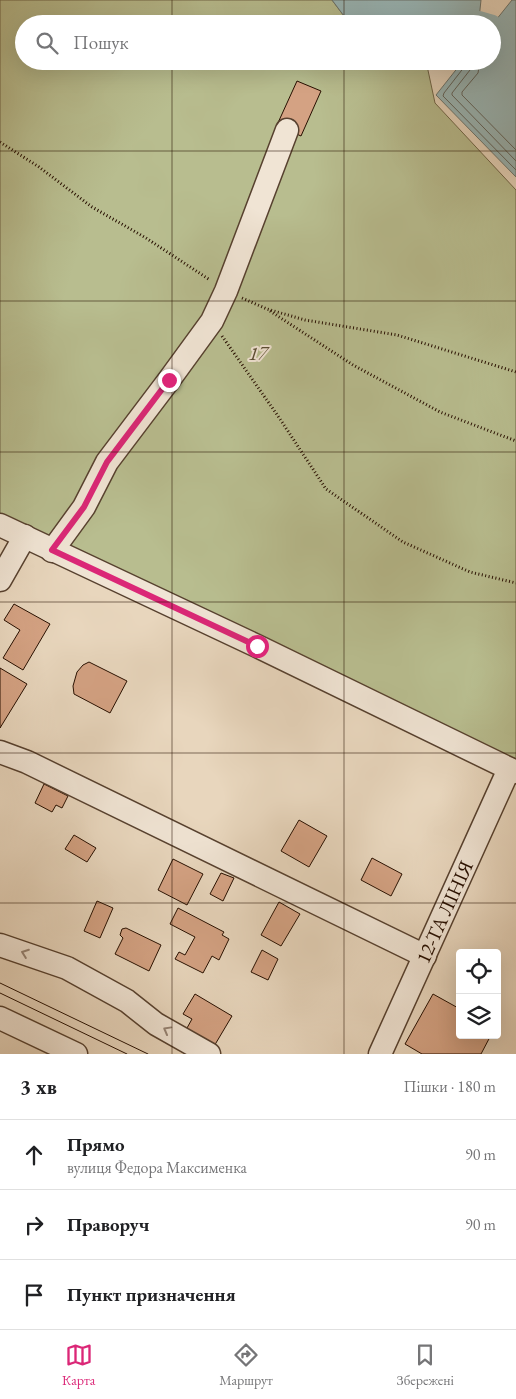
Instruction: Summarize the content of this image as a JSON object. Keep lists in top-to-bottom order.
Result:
{
  "streets": {
    "street": ["12-ТА ЛІНІЯ"]
  },
  "parks": ["17"],
  "page": {
    "search": "Пошук",
    "heading": ["3 хв", "Пішки · 180 m"],
    "list": [
      ["Прямо", "вулиця Федора Максименка", "90 m"],
      ["Праворуч", "90 m"],
      "Пункт призначення"
    ],
    "nav": ["Карта", "Маршрут", "Збережені"]
  }
}
